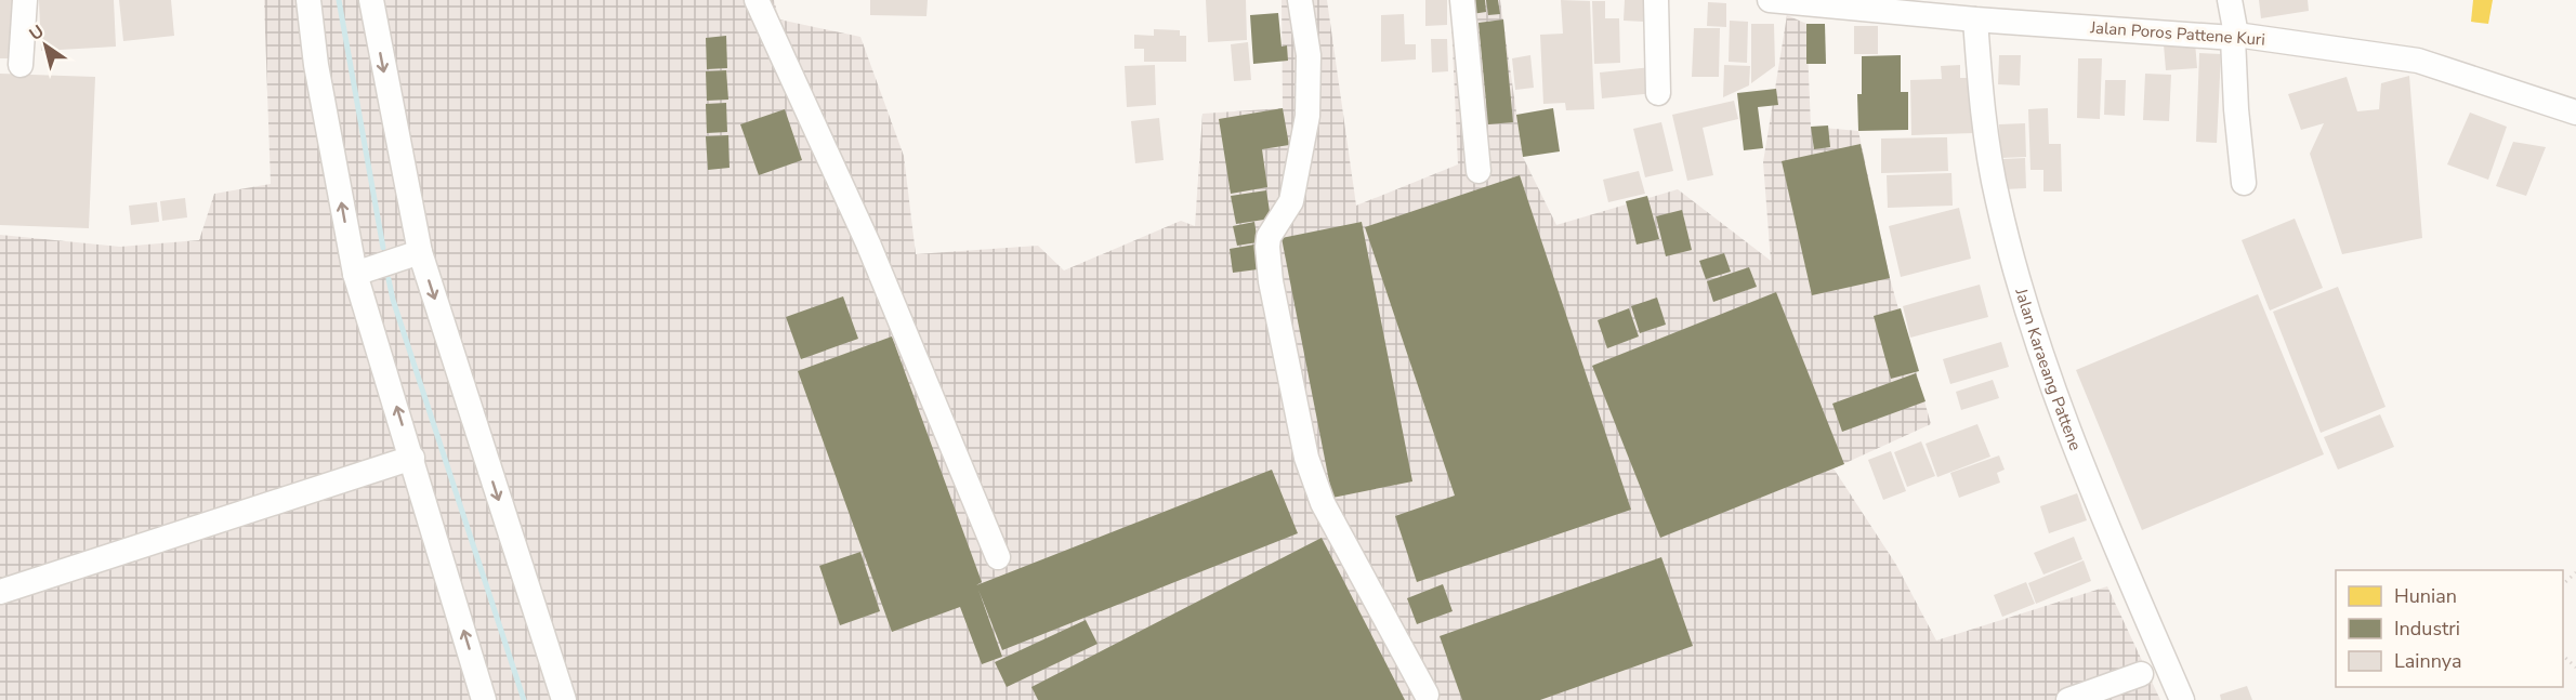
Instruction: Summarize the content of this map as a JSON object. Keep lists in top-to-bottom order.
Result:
{
  "streets": {
    "street": ["Jalan Poros Pattene Kuri", "Jalan Karaeang Pattene"]
  },
  "crossings": [
    ["Jalan Poros Pattene Kuri", "Jalan Karaeang Pattene"]
  ],
  "legend": ["Hunian", "Industri", "Lainnya"],
  "north": "top left"
}
